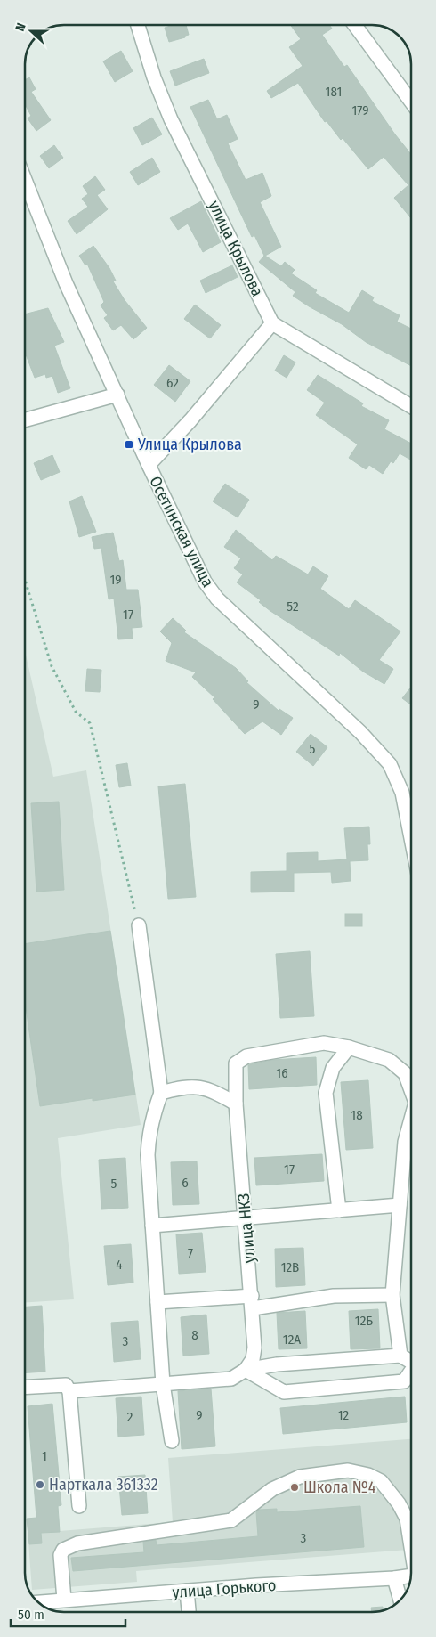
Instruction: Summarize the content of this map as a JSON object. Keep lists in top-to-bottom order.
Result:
{
  "streets": {
    "street": [
      "улица Крылова",
      "Осетинская улица",
      "улица НКЗ",
      "улица Горького"
    ]
  },
  "places": {
    "transit": ["Улица Крылова"],
    "other": ["Нарткала 361332", "Школа №4"]
  },
  "house_numbers": [
    "181",
    "179",
    "62",
    "19",
    "52",
    "17",
    "9",
    "5",
    "16",
    "18",
    "17",
    "6",
    "5",
    "7",
    "4",
    "12В",
    "12Б",
    "8",
    "12А",
    "3",
    "9",
    "12",
    "2",
    "1",
    "3"
  ],
  "scale_bar": "50 m",
  "north": "left"
}
